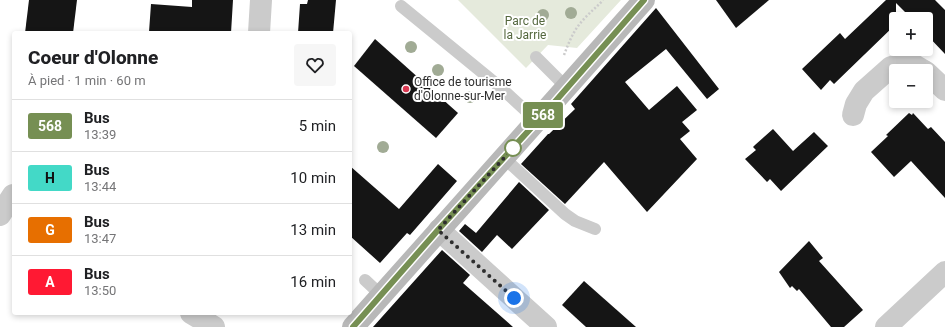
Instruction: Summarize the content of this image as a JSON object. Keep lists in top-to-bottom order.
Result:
{
  "parks": ["Parc de la Jarrie"],
  "places": ["Office de tourisme d'Olonne-sur-Mer"],
  "lines": ["bus line 568"],
  "page": {
    "on_map": "568",
    "map_buttons": ["+", "−"],
    "heading": ["Coeur d'Olonne", "À pied · 1 min · 60 m"],
    "list": [
      {
        "mark": "568",
        "name": "Bus",
        "note": "13:39",
        "value": "5 min"
      },
      {
        "mark": "H",
        "name": "Bus",
        "note": "13:44",
        "value": "10 min"
      },
      {
        "mark": "G",
        "name": "Bus",
        "note": "13:47",
        "value": "13 min"
      },
      {
        "mark": "A",
        "name": "Bus",
        "note": "13:50",
        "value": "16 min"
      }
    ]
  }
}
